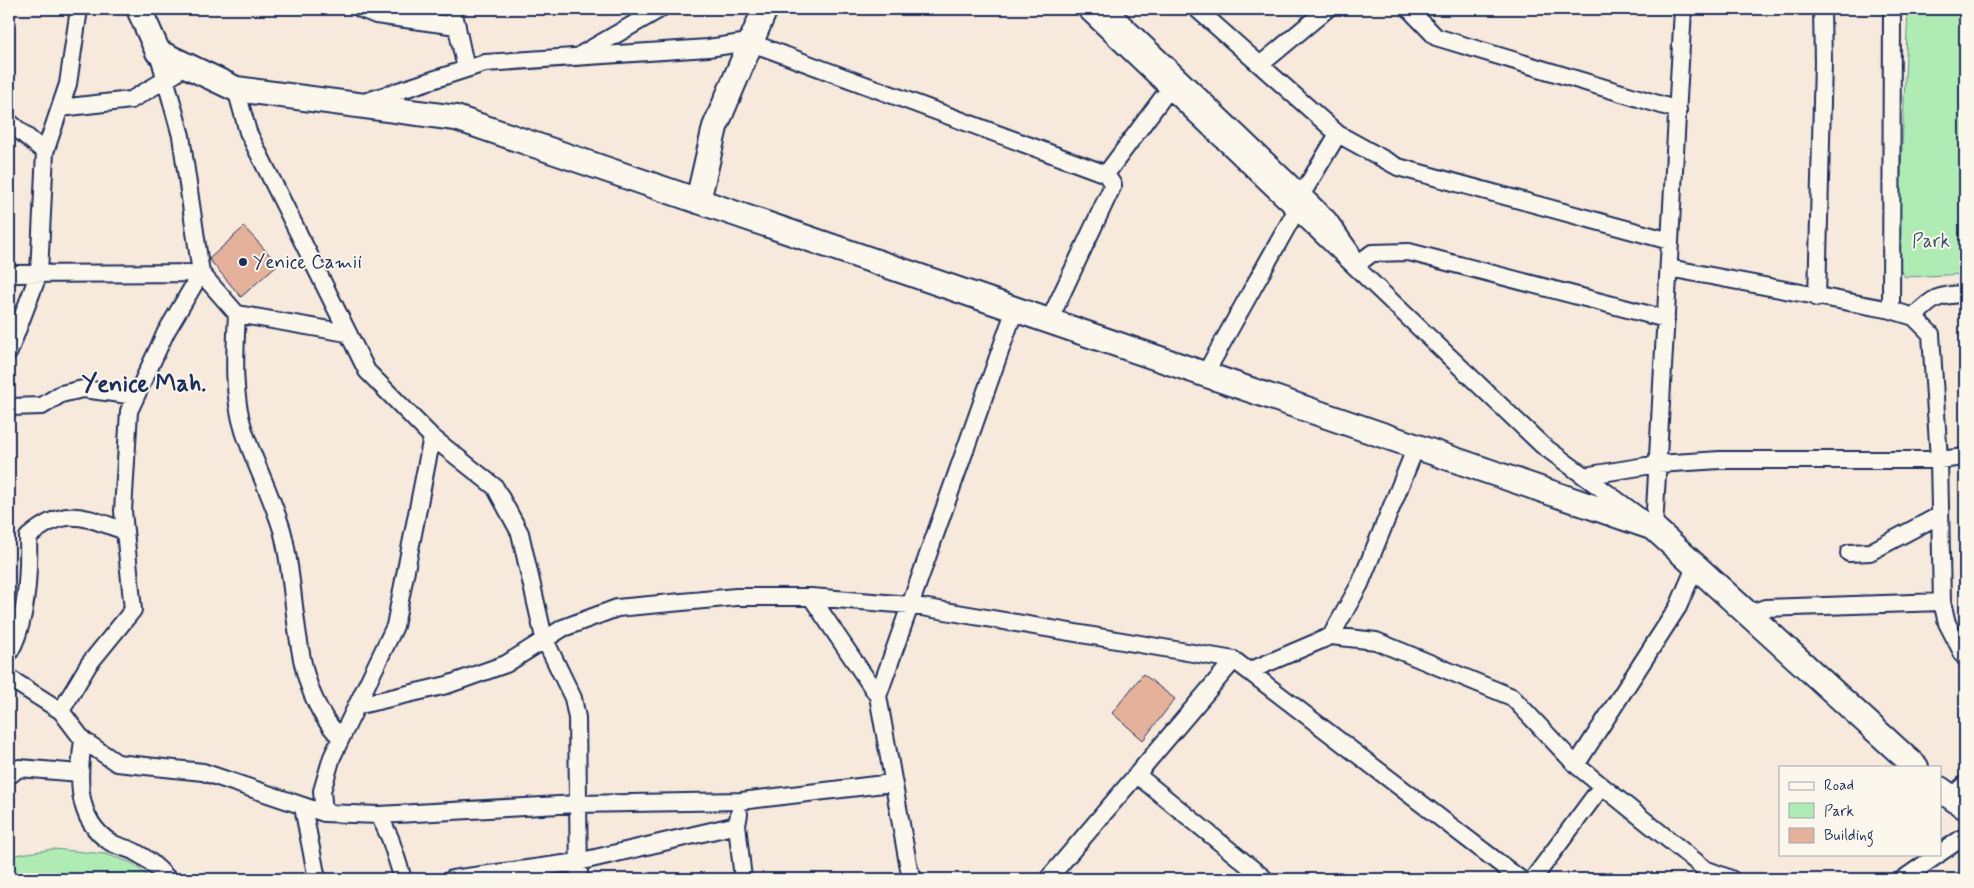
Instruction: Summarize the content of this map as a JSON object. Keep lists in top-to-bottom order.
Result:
{
  "districts": ["Yenice Mah."],
  "parks": ["Park"],
  "places": ["Yenice Camii"],
  "legend": ["Road", "Park", "Building"]
}
